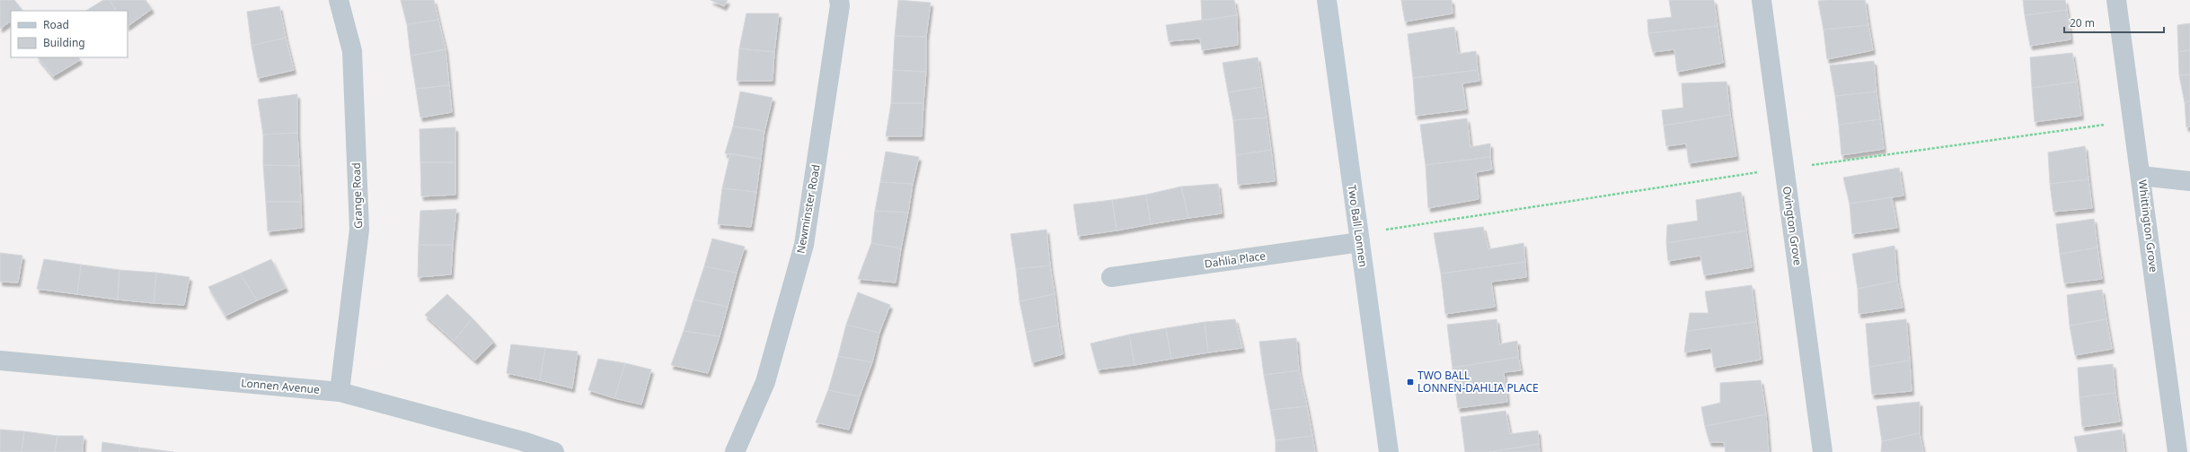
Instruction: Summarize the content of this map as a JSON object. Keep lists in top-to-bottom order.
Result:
{
  "streets": {
    "main road": ["Two Ball Lonnen"],
    "street": [
      "Grange Road",
      "Newminster Road",
      "Ovington Grove",
      "Whittington Grove",
      "Dahlia Place",
      "Lonnen Avenue"
    ]
  },
  "crossings": [
    ["Grange Road", "Lonnen Avenue"],
    ["Two Ball Lonnen", "Dahlia Place"]
  ],
  "places": {
    "transit": ["TWO BALL LONNEN-DAHLIA PLACE"]
  },
  "legend": ["Road", "Building"],
  "scale_bar": "20 m"
}
